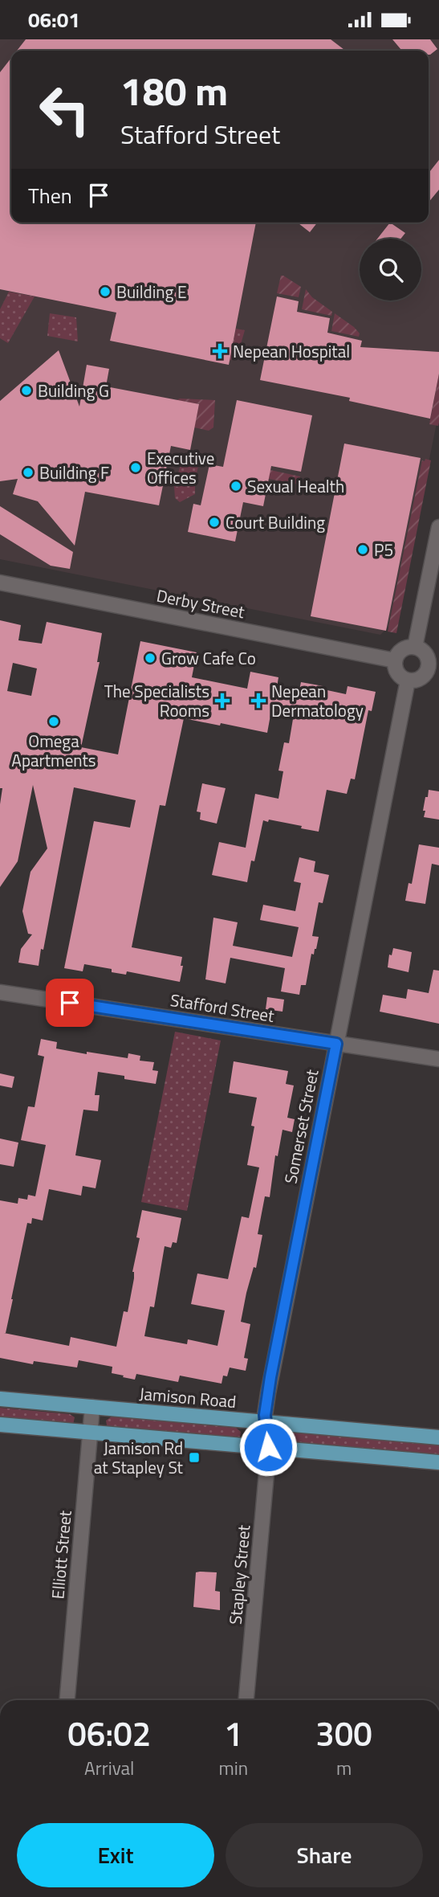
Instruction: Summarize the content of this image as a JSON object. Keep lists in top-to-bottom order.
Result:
{
  "streets": {
    "main road": ["Jamison Road"],
    "street": [
      "Derby Street",
      "Stafford Street",
      "Somerset Street",
      "Elliott Street",
      "Stapley Street"
    ]
  },
  "crossings": [
    ["Derby Street", "Somerset Street"],
    ["Stafford Street", "Somerset Street"],
    ["Somerset Street", "Jamison Road"],
    ["Somerset Street", "Stapley Street"],
    ["Jamison Road", "Elliott Street"]
  ],
  "places": {
    "other": [
      "Building E",
      "Building G",
      "Executive Offices",
      "Building F",
      "Sexual Health",
      "Court Building",
      "P5",
      "Grow Cafe Co",
      "Omega Apartments"
    ],
    "health": ["Nepean Hospital", "The Specialists Rooms", "Nepean Dermatology"],
    "transit": ["Jamison Rd at Stapley St"]
  },
  "page": {
    "status": "06:01",
    "turn": ["180 m", "Stafford Street"],
    "then": "Then",
    "eta": [
      "06:02",
      "Arrival",
      "1",
      "min",
      "300",
      "m"
    ],
    "buttons": ["Exit", "Share"]
  }
}
